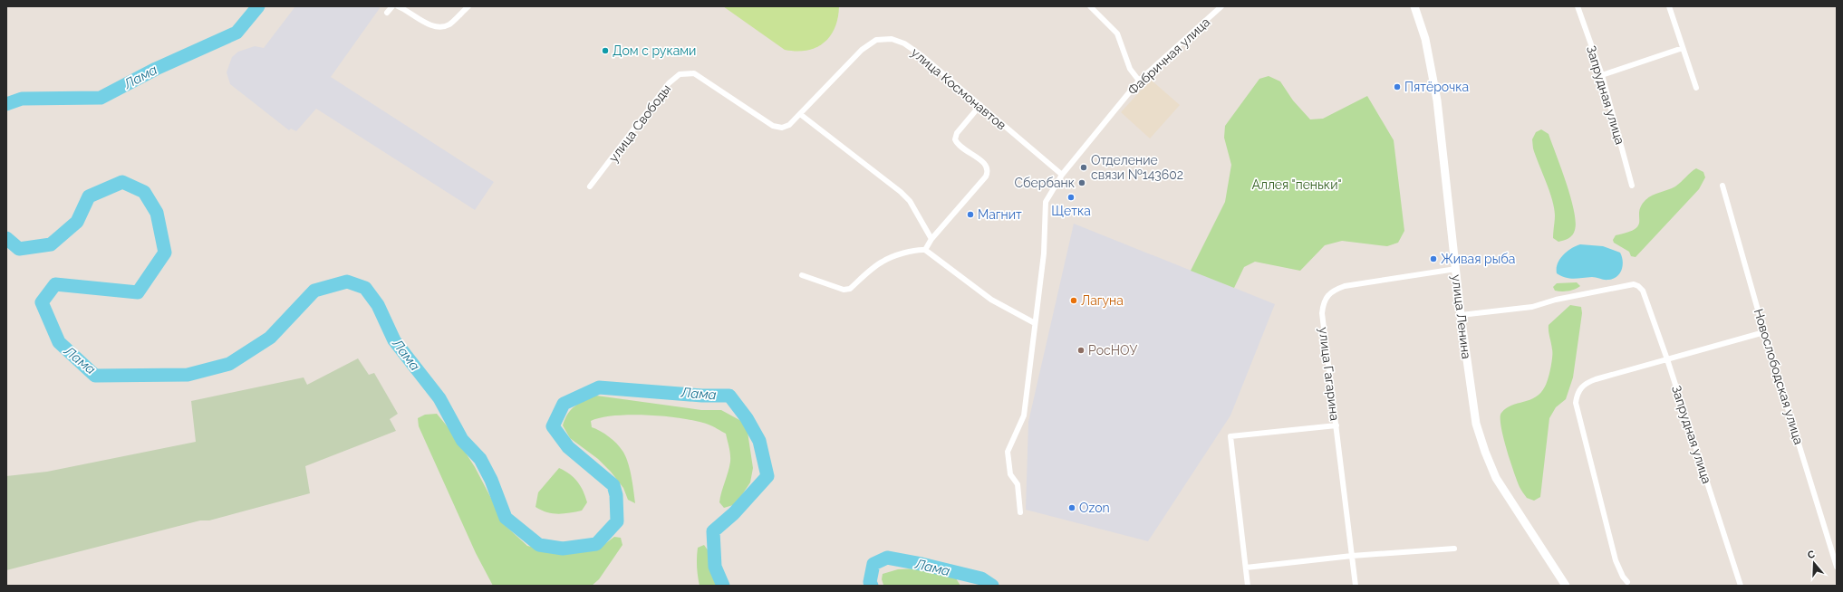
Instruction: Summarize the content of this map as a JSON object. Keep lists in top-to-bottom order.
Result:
{
  "streets": {
    "main road": ["улица Ленина"],
    "street": [
      "Фабричная улица",
      "улица Космонавтов",
      "Запрудная улица",
      "улица Свободы",
      "улица Гагарина",
      "Новослободская улица"
    ]
  },
  "crossings": [
    ["Фабричная улица", "улица Космонавтов"],
    ["улица Космонавтов", "улица Свободы"],
    ["Запрудная улица", "улица Ленина"],
    ["улица Ленина", "улица Гагарина"]
  ],
  "water": ["Лама"],
  "parks": ["Аллея \"пеньки\""],
  "places": [
    "Дом с руками",
    "Пятёрочка",
    "Отделение связи №143602",
    "Сбербанк",
    "Щетка",
    "Магнит",
    "Живая рыба",
    "Лагуна",
    "РосНОУ",
    "Ozon"
  ],
  "north": "top"
}
